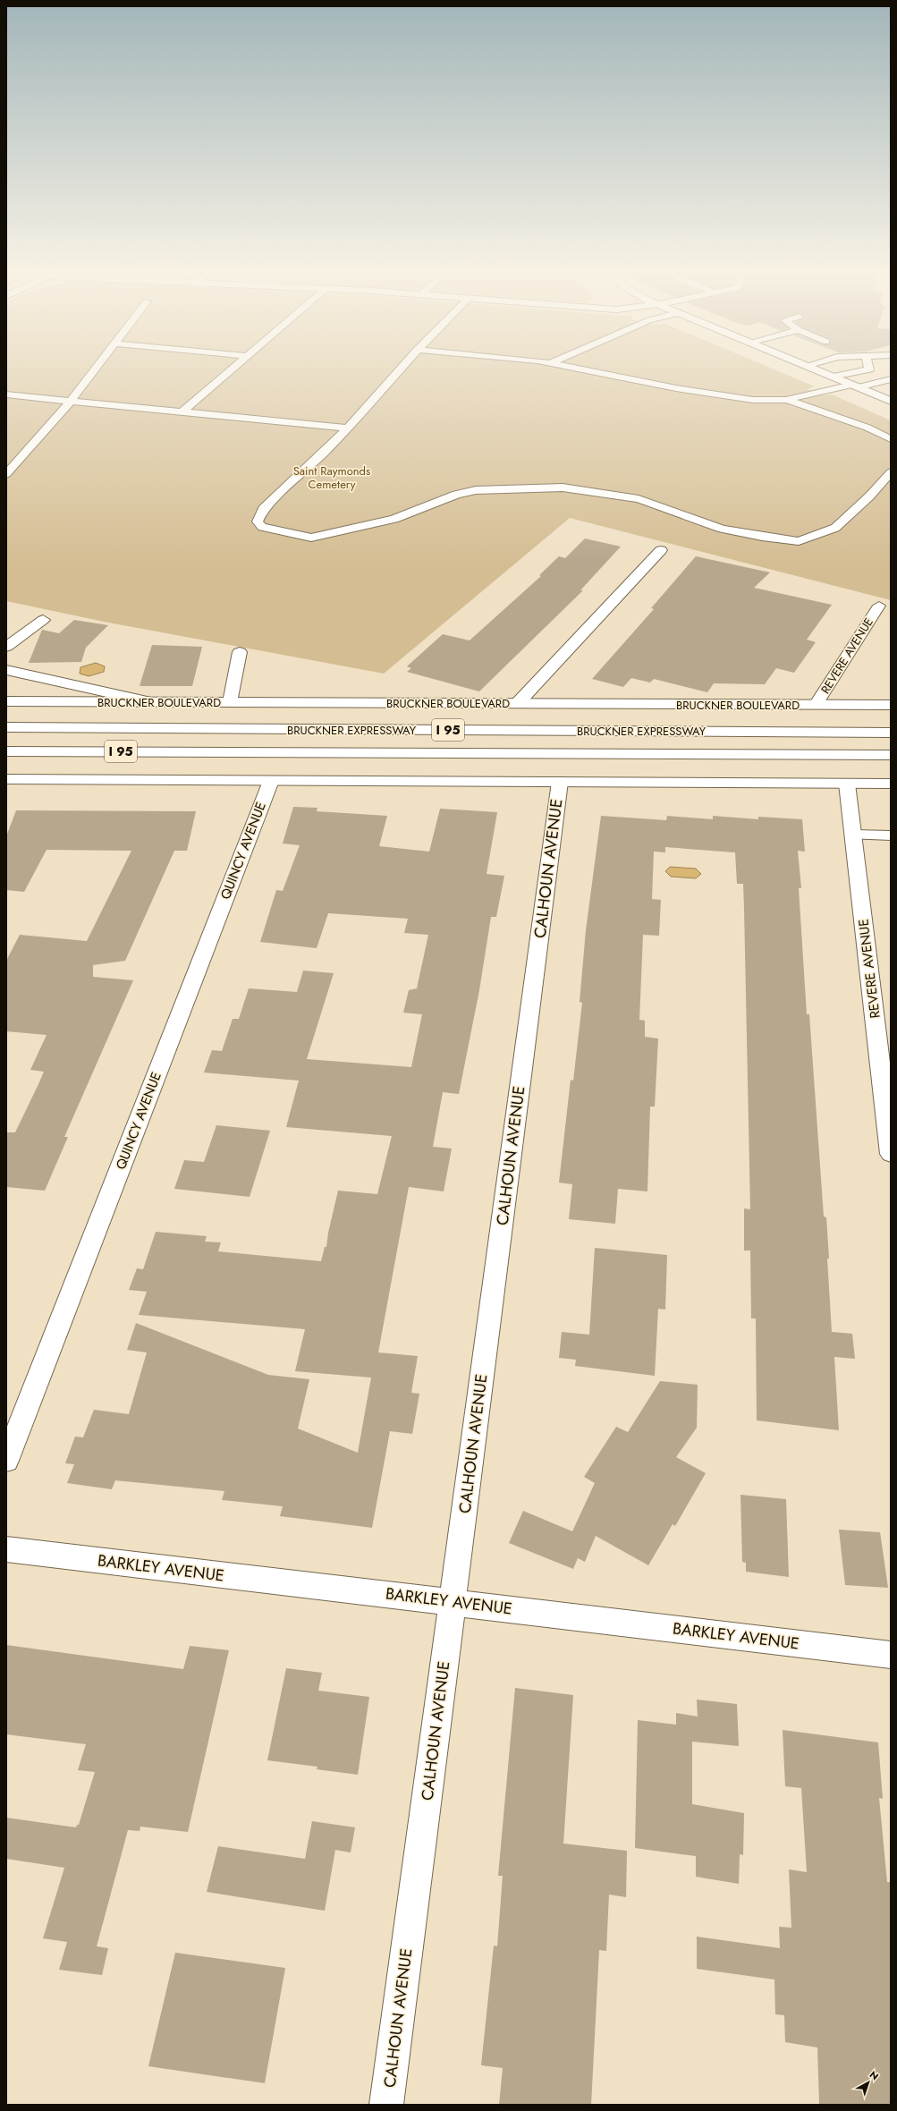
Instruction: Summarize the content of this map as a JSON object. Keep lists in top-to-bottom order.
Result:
{
  "streets": {
    "main road": [
      "REVERE AVENUE",
      "BRUCKNER BOULEVARD",
      "BRUCKNER EXPRESSWAY",
      "I 95",
      "QUINCY AVENUE",
      "CALHOUN AVENUE",
      "BARKLEY AVENUE"
    ]
  },
  "crossings": [
    ["REVERE AVENUE", "BRUCKNER BOULEVARD"],
    ["CALHOUN AVENUE", "BARKLEY AVENUE"]
  ],
  "parks": ["Saint Raymonds Cemetery"],
  "north": "top right"
}
